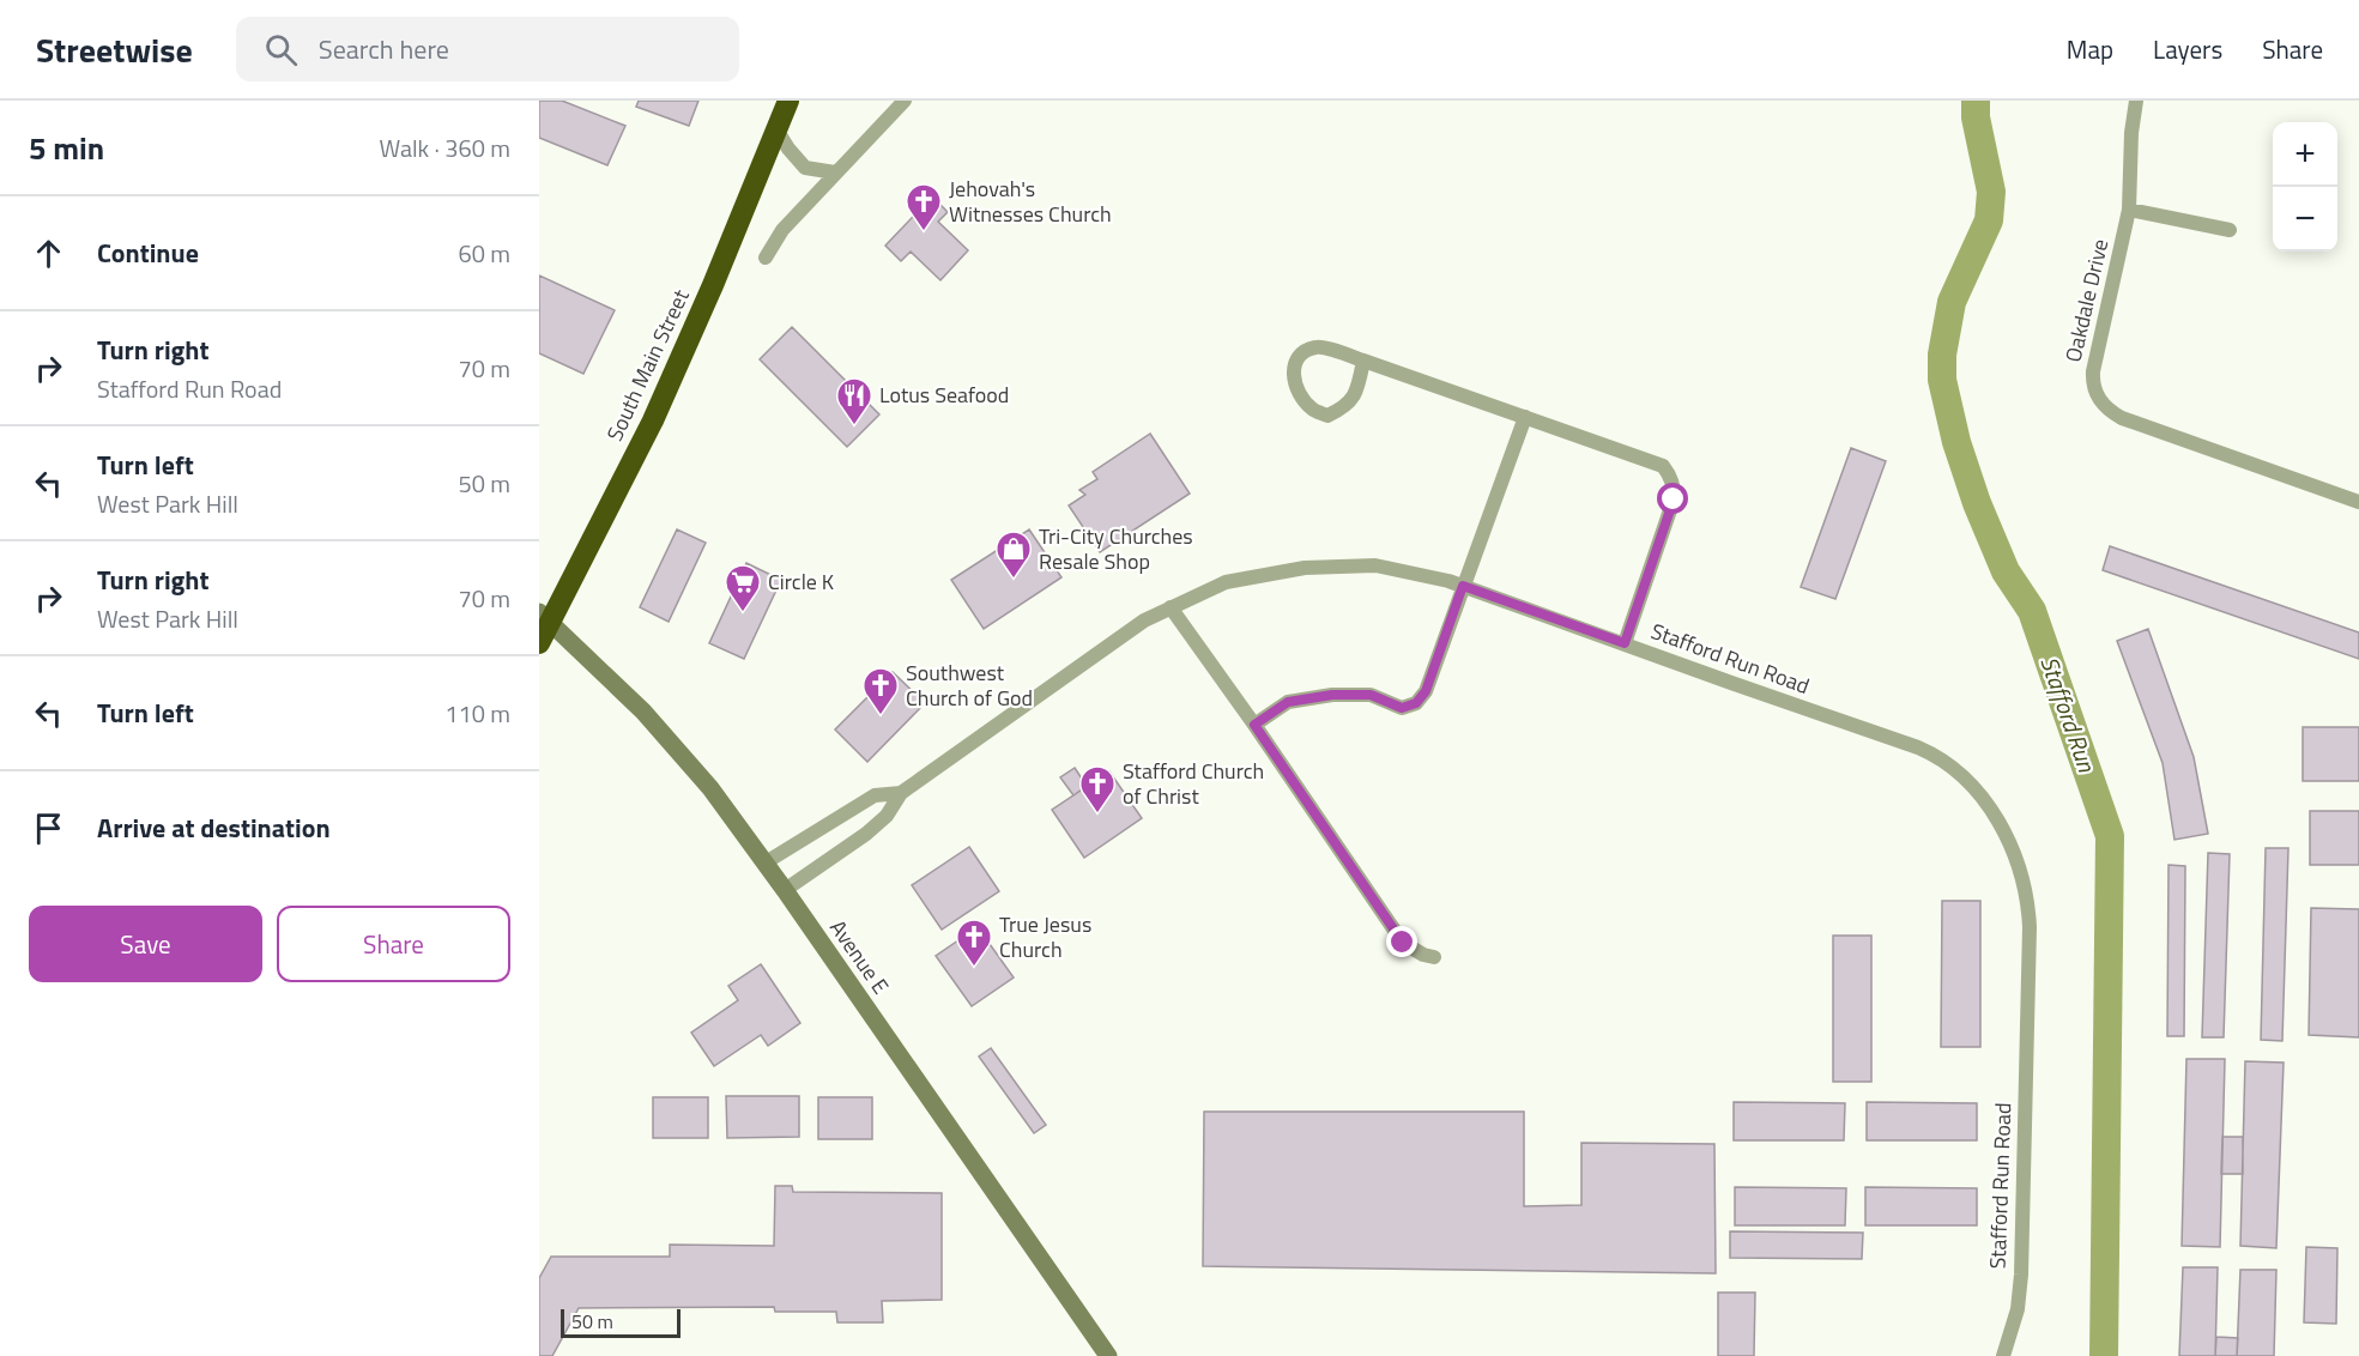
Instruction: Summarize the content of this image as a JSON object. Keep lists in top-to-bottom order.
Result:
{
  "streets": {
    "highway": ["South Main Street"],
    "street": ["Oakdale Drive", "Stafford Run Road", "Avenue E"]
  },
  "crossings": [
    ["South Main Street", "Avenue E"],
    ["Stafford Run Road", "Avenue E"]
  ],
  "water": ["Stafford Run"],
  "places": {
    "church": [
      "Jehovah's Witnesses Church",
      "Southwest Church of God",
      "Stafford Church of Christ",
      "True Jesus Church"
    ],
    "restaurant": ["Lotus Seafood"],
    "shop": ["Tri-City Churches Resale Shop"],
    "supermarket": ["Circle K"]
  },
  "scale_bar": "50 m",
  "page": {
    "header": "Streetwise",
    "search": "Search here",
    "nav": ["Map", "Layers", "Share"],
    "heading": ["5 min", "Walk · 360 m"],
    "map_buttons": ["+", "−"],
    "list": [
      ["Continue", "60 m"],
      ["Turn right", "Stafford Run Road", "70 m"],
      ["Turn left", "West Park Hill", "50 m"],
      ["Turn right", "West Park Hill", "70 m"],
      ["Turn left", "110 m"],
      "Arrive at destination"
    ],
    "buttons": ["Save", "Share"],
    "scale": "50 m"
  }
}
